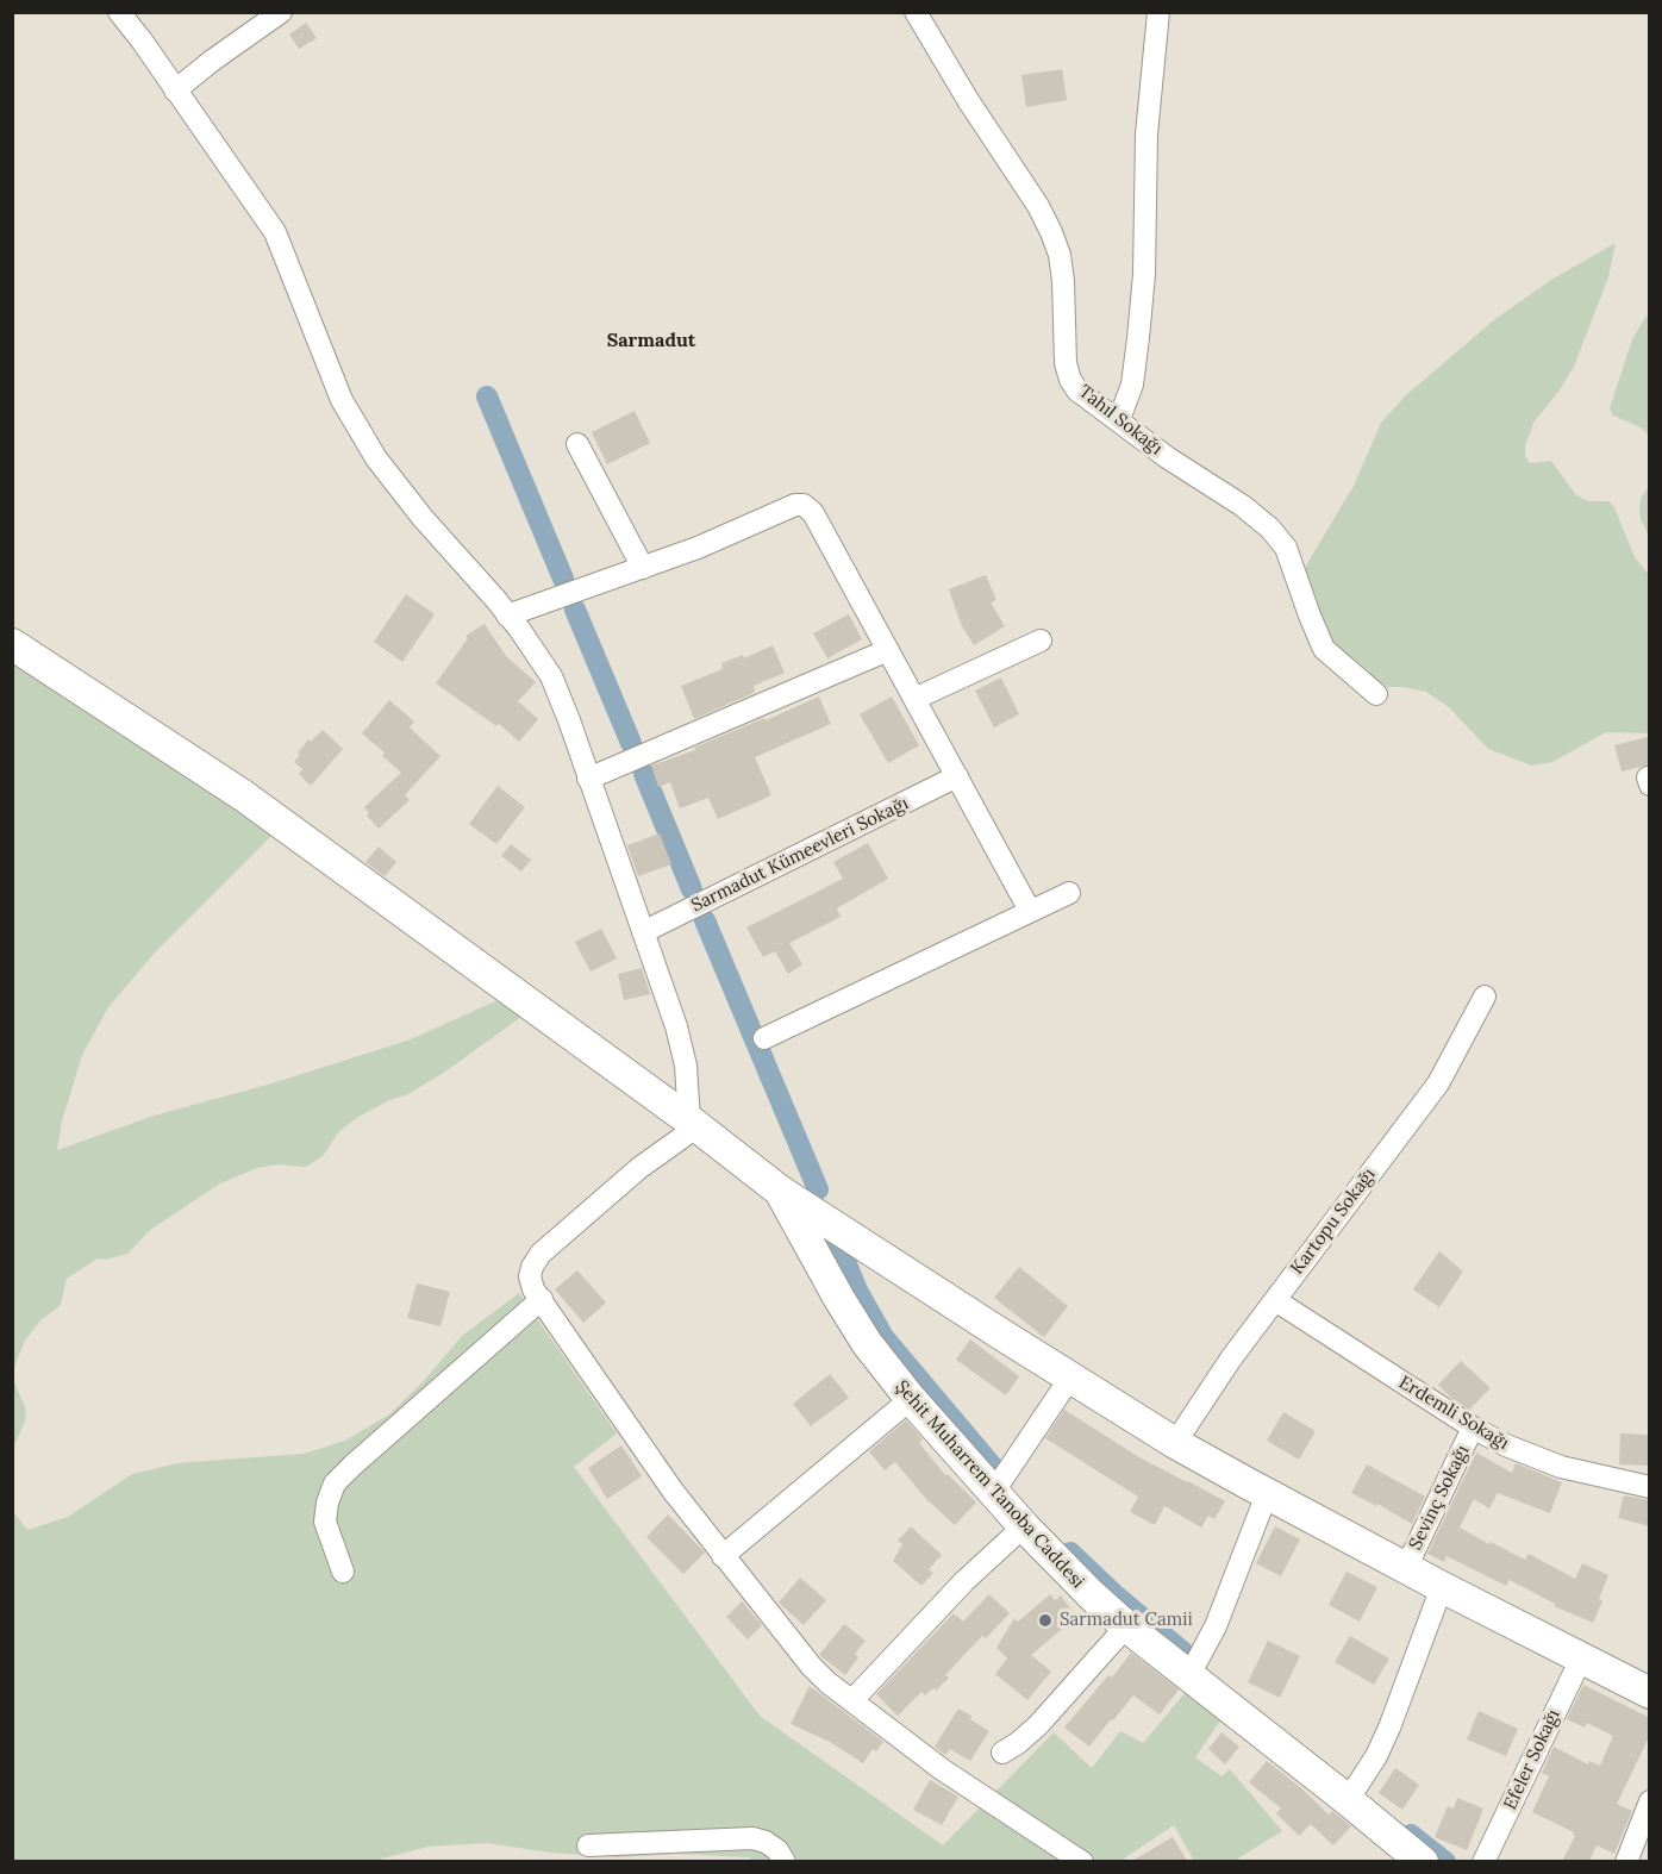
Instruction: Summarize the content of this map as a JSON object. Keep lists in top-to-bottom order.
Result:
{
  "streets": {
    "main road": ["Şehit Muharrem Tanoba Caddesi"],
    "street": [
      "Tahıl Sokağı",
      "Sarmadut Kümeevleri Sokağı",
      "Kartopu Sokağı",
      "Erdemli Sokağı",
      "Sevinç Sokağı",
      "Efeler Sokağı"
    ]
  },
  "crossings": [
    ["Kartopu Sokağı", "Erdemli Sokağı"],
    ["Erdemli Sokağı", "Sevinç Sokağı"]
  ],
  "districts": ["Sarmadut"],
  "places": ["Sarmadut Camii"]
}
